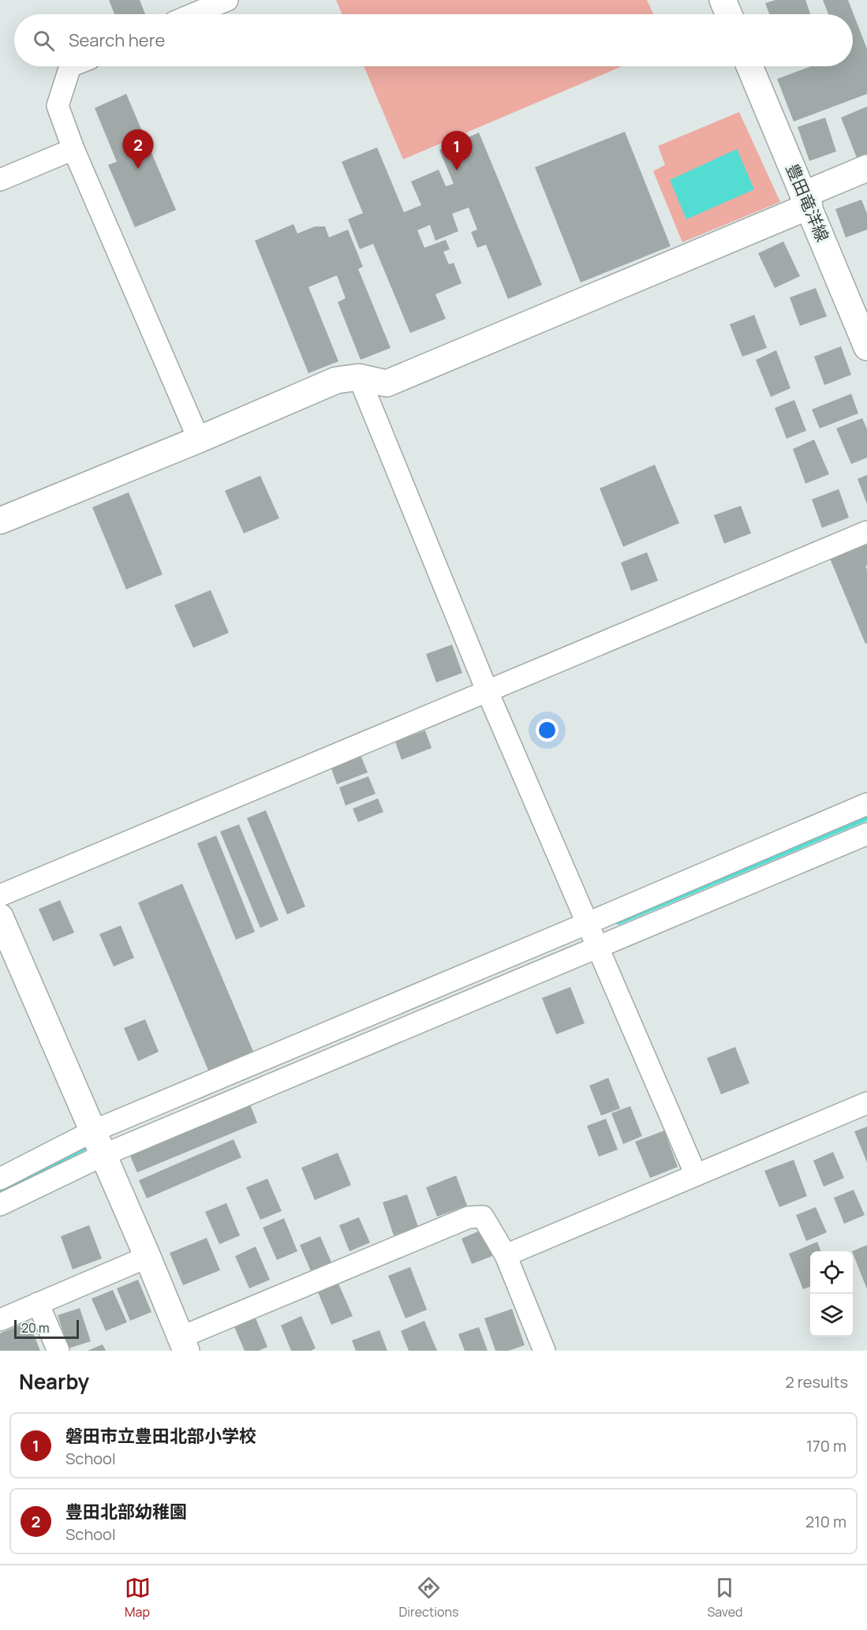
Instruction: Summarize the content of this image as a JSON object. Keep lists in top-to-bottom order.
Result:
{
  "streets": {
    "street": ["豊田竜洋線"]
  },
  "scale_bar": "20 m",
  "page": {
    "search": "Search here",
    "pins": ["2", "1"],
    "scale": "20 m",
    "heading": ["Nearby", "2 results"],
    "list": [
      {
        "mark": "1",
        "name": "磐田市立豊田北部小学校",
        "note": "School",
        "value": "170 m"
      },
      {
        "mark": "2",
        "name": "豊田北部幼稚園",
        "note": "School",
        "value": "210 m"
      }
    ],
    "nav": ["Map", "Directions", "Saved"]
  }
}
